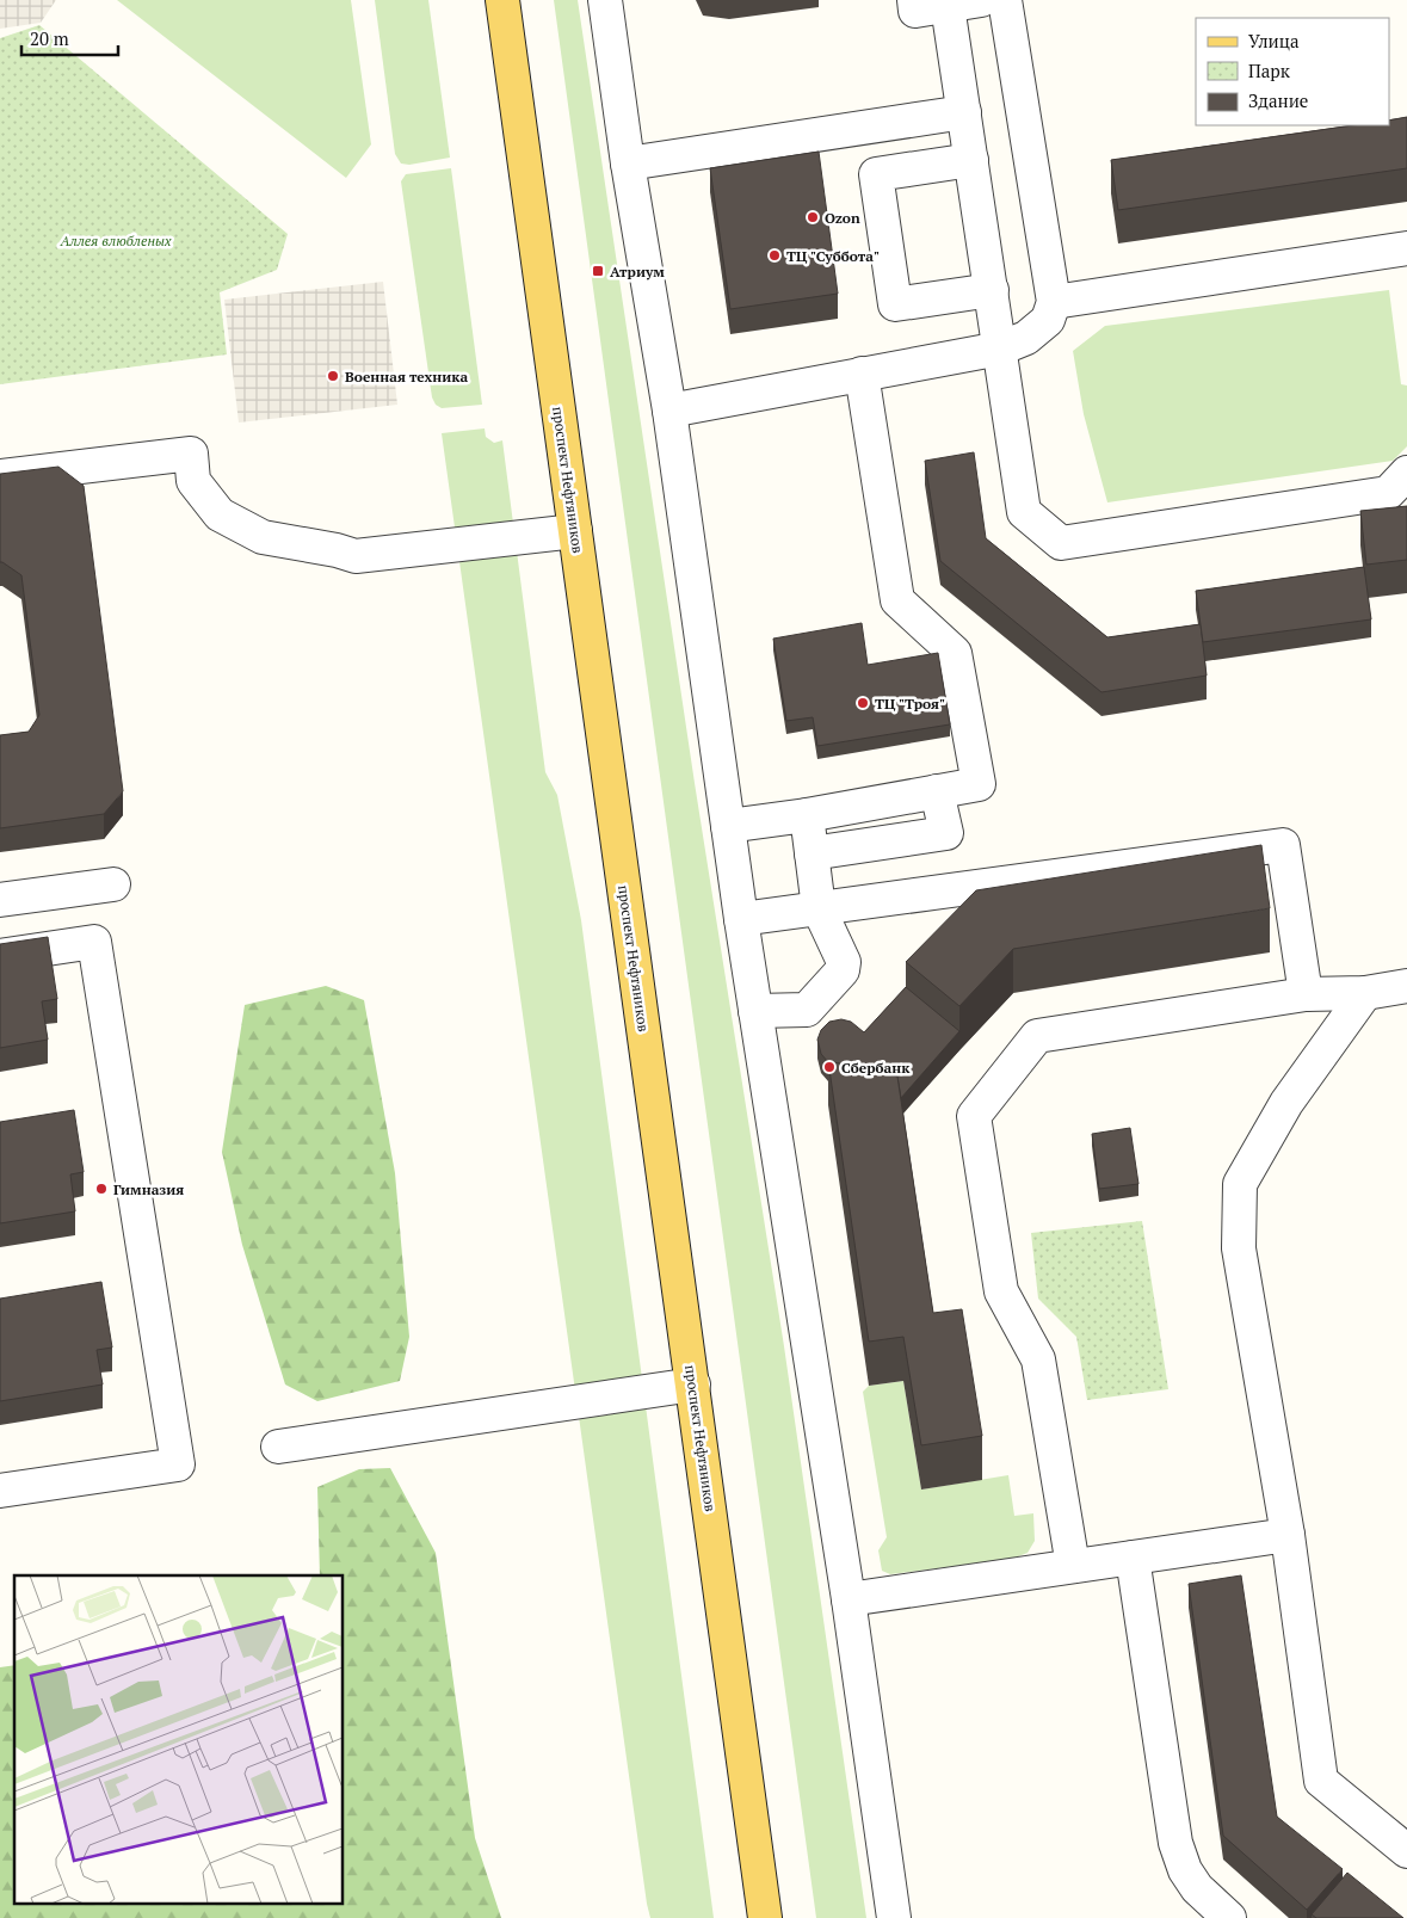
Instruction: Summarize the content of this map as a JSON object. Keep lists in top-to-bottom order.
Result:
{
  "streets": {
    "main road": ["проспект Нефтяников"]
  },
  "parks": ["Аллея влюбленых"],
  "places": {
    "other": [
      "Ozon",
      "ТЦ \"Суббота\"",
      "Военная техника",
      "ТЦ \"Троя\"",
      "Сбербанк",
      "Гимназия"
    ],
    "transit": ["Атриум"]
  },
  "legend": ["Улица", "Парк", "Здание"],
  "scale_bar": "20 m"
}
